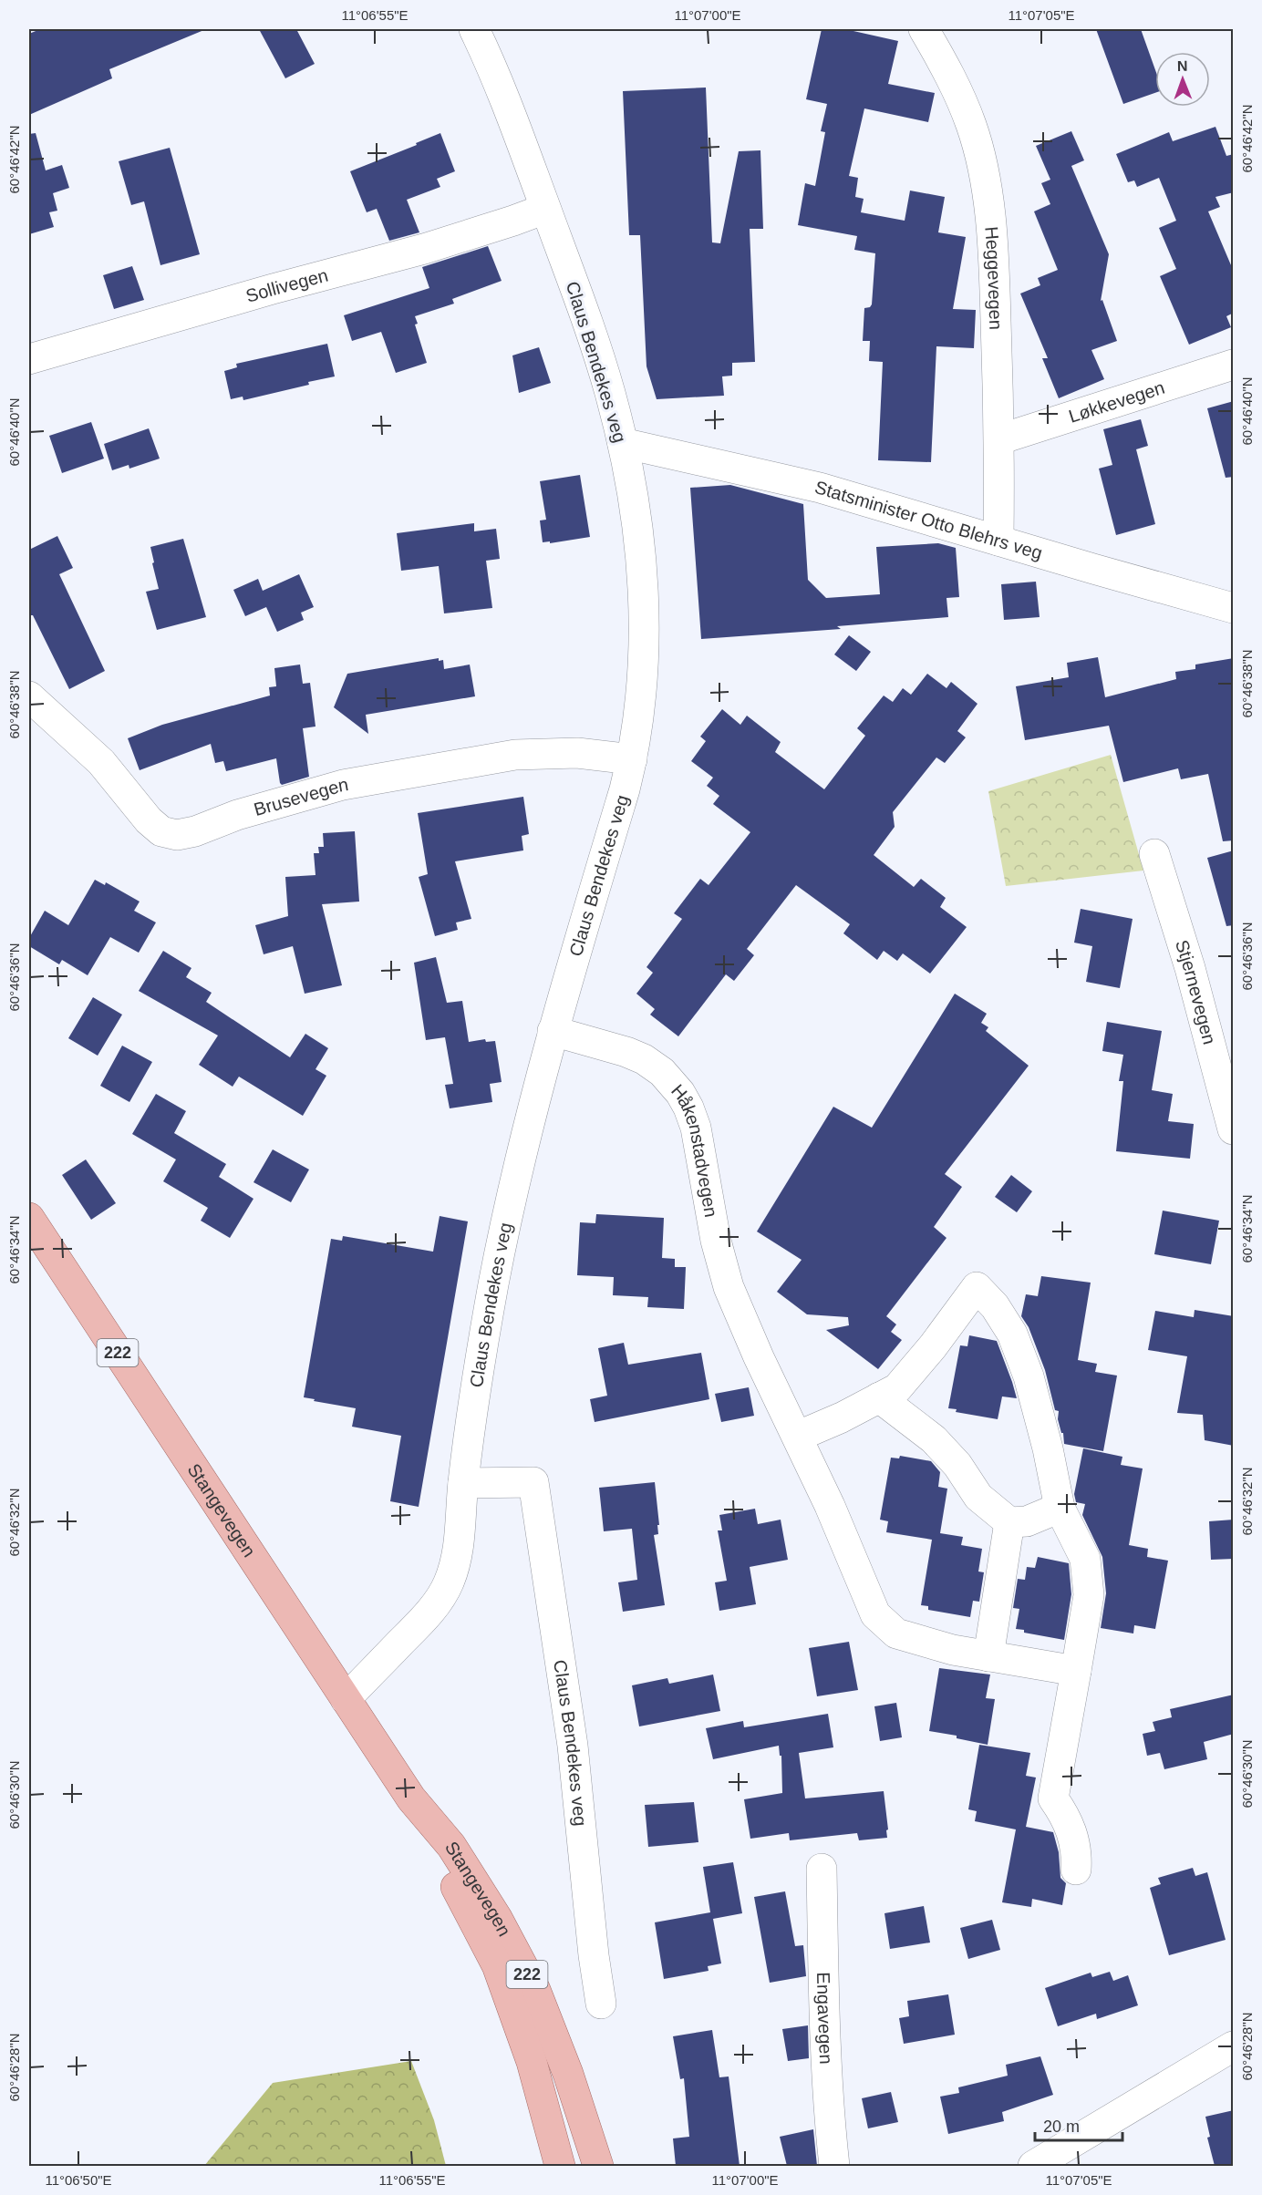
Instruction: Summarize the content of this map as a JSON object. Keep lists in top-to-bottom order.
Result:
{
  "streets": {
    "main road": ["222", "Stangevegen"],
    "street": [
      "Heggevegen",
      "Sollivegen",
      "Claus Bendekes veg",
      "Løkkevegen",
      "Statsminister Otto Blehrs veg",
      "Brusevegen",
      "Stjernevegen",
      "Håkenstadvegen",
      "Engavegen"
    ]
  },
  "crossings": [
    ["Heggevegen", "Løkkevegen"],
    ["Heggevegen", "Statsminister Otto Blehrs veg"],
    ["Sollivegen", "Claus Bendekes veg"],
    ["Claus Bendekes veg", "Statsminister Otto Blehrs veg"],
    ["Claus Bendekes veg", "Brusevegen"],
    ["Claus Bendekes veg", "Håkenstadvegen"],
    ["Claus Bendekes veg", "Stangevegen"]
  ],
  "scale_bar": "20 m",
  "north": "top",
  "coordinates": [
    "11°06'55\"E",
    "11°07'00\"E",
    "11°07'05\"E",
    "60°46'42\"N",
    "60°46'40\"N",
    "60°46'38\"N",
    "60°46'36\"N",
    "60°46'34\"N",
    "60°46'32\"N",
    "60°46'30\"N",
    "60°46'28\"N",
    "11°06'50\"E"
  ]
}
